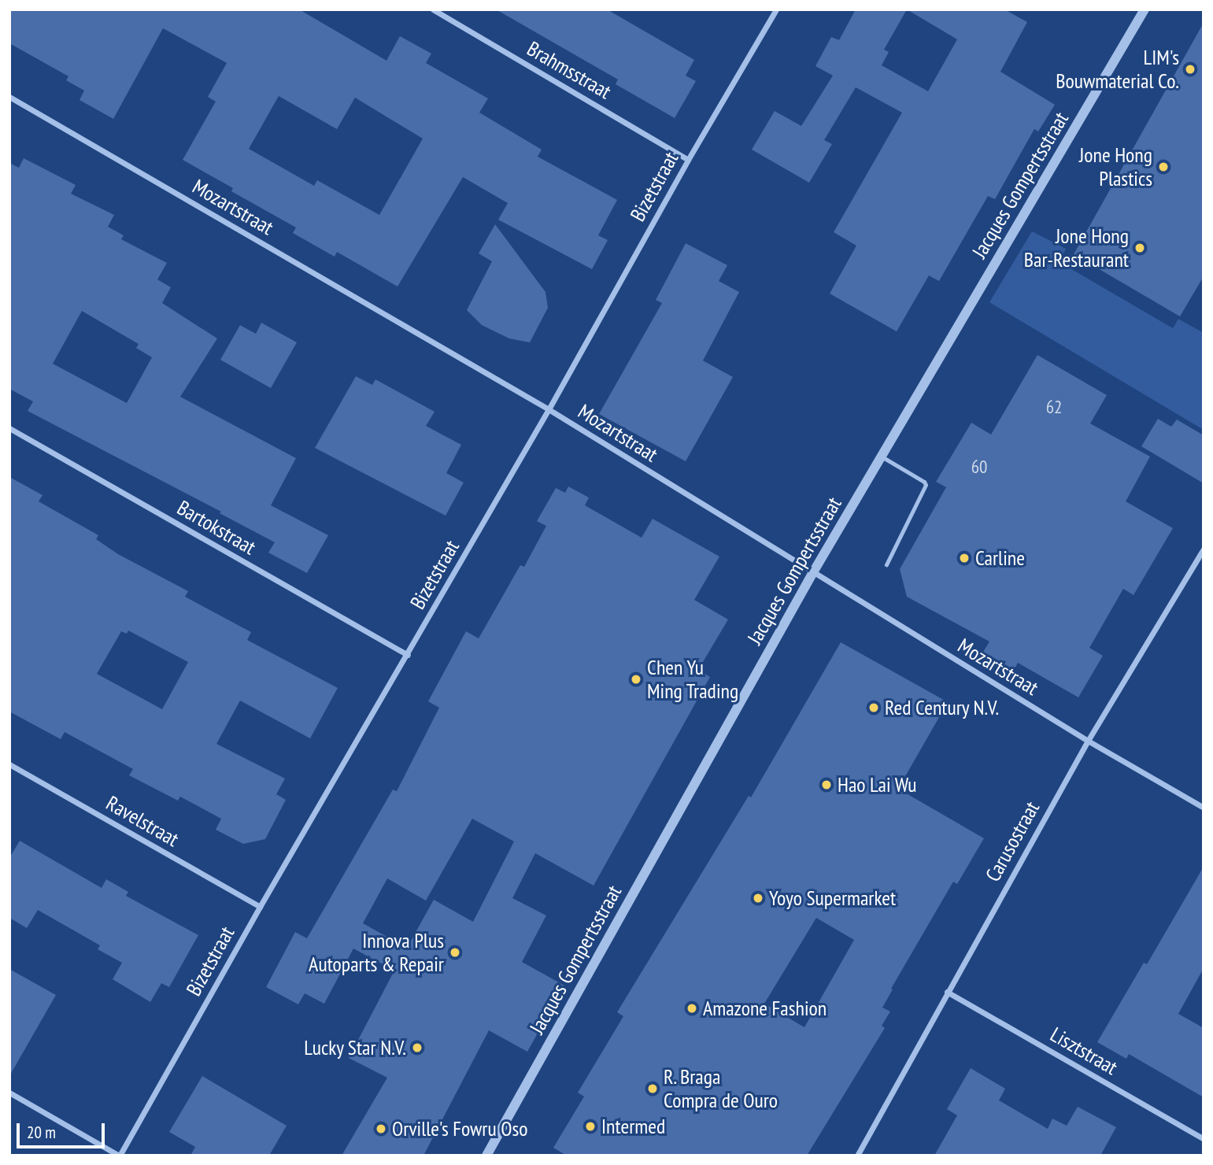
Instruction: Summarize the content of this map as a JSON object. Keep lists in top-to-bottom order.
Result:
{
  "streets": {
    "street": [
      "Brahmsstraat",
      "Jacques Gompertsstraat",
      "Bizetstraat",
      "Mozartstraat",
      "Bartokstraat",
      "Ravelstraat",
      "Carusostraat",
      "Lisztstraat"
    ]
  },
  "crossings": [
    ["Brahmsstraat", "Bizetstraat"],
    ["Jacques Gompertsstraat", "Mozartstraat"],
    ["Bizetstraat", "Mozartstraat"],
    ["Bizetstraat", "Bartokstraat"],
    ["Bizetstraat", "Ravelstraat"],
    ["Mozartstraat", "Carusostraat"],
    ["Carusostraat", "Lisztstraat"]
  ],
  "places": [
    "LIM's Bouwmaterial Co.",
    "Jone Hong Plastics",
    "Jone Hong Bar-Restaurant",
    "Carline",
    "Chen Yu Ming Trading",
    "Red Century N.V.",
    "Hao Lai Wu",
    "Yoyo Supermarket",
    "Innova Plus Autoparts & Repair",
    "Amazone Fashion",
    "Lucky Star N.V.",
    "R. Braga Compra de Ouro",
    "Intermed",
    "Orville's Fowru Oso"
  ],
  "house_numbers": ["62", "60"],
  "scale_bar": "20 m"
}
